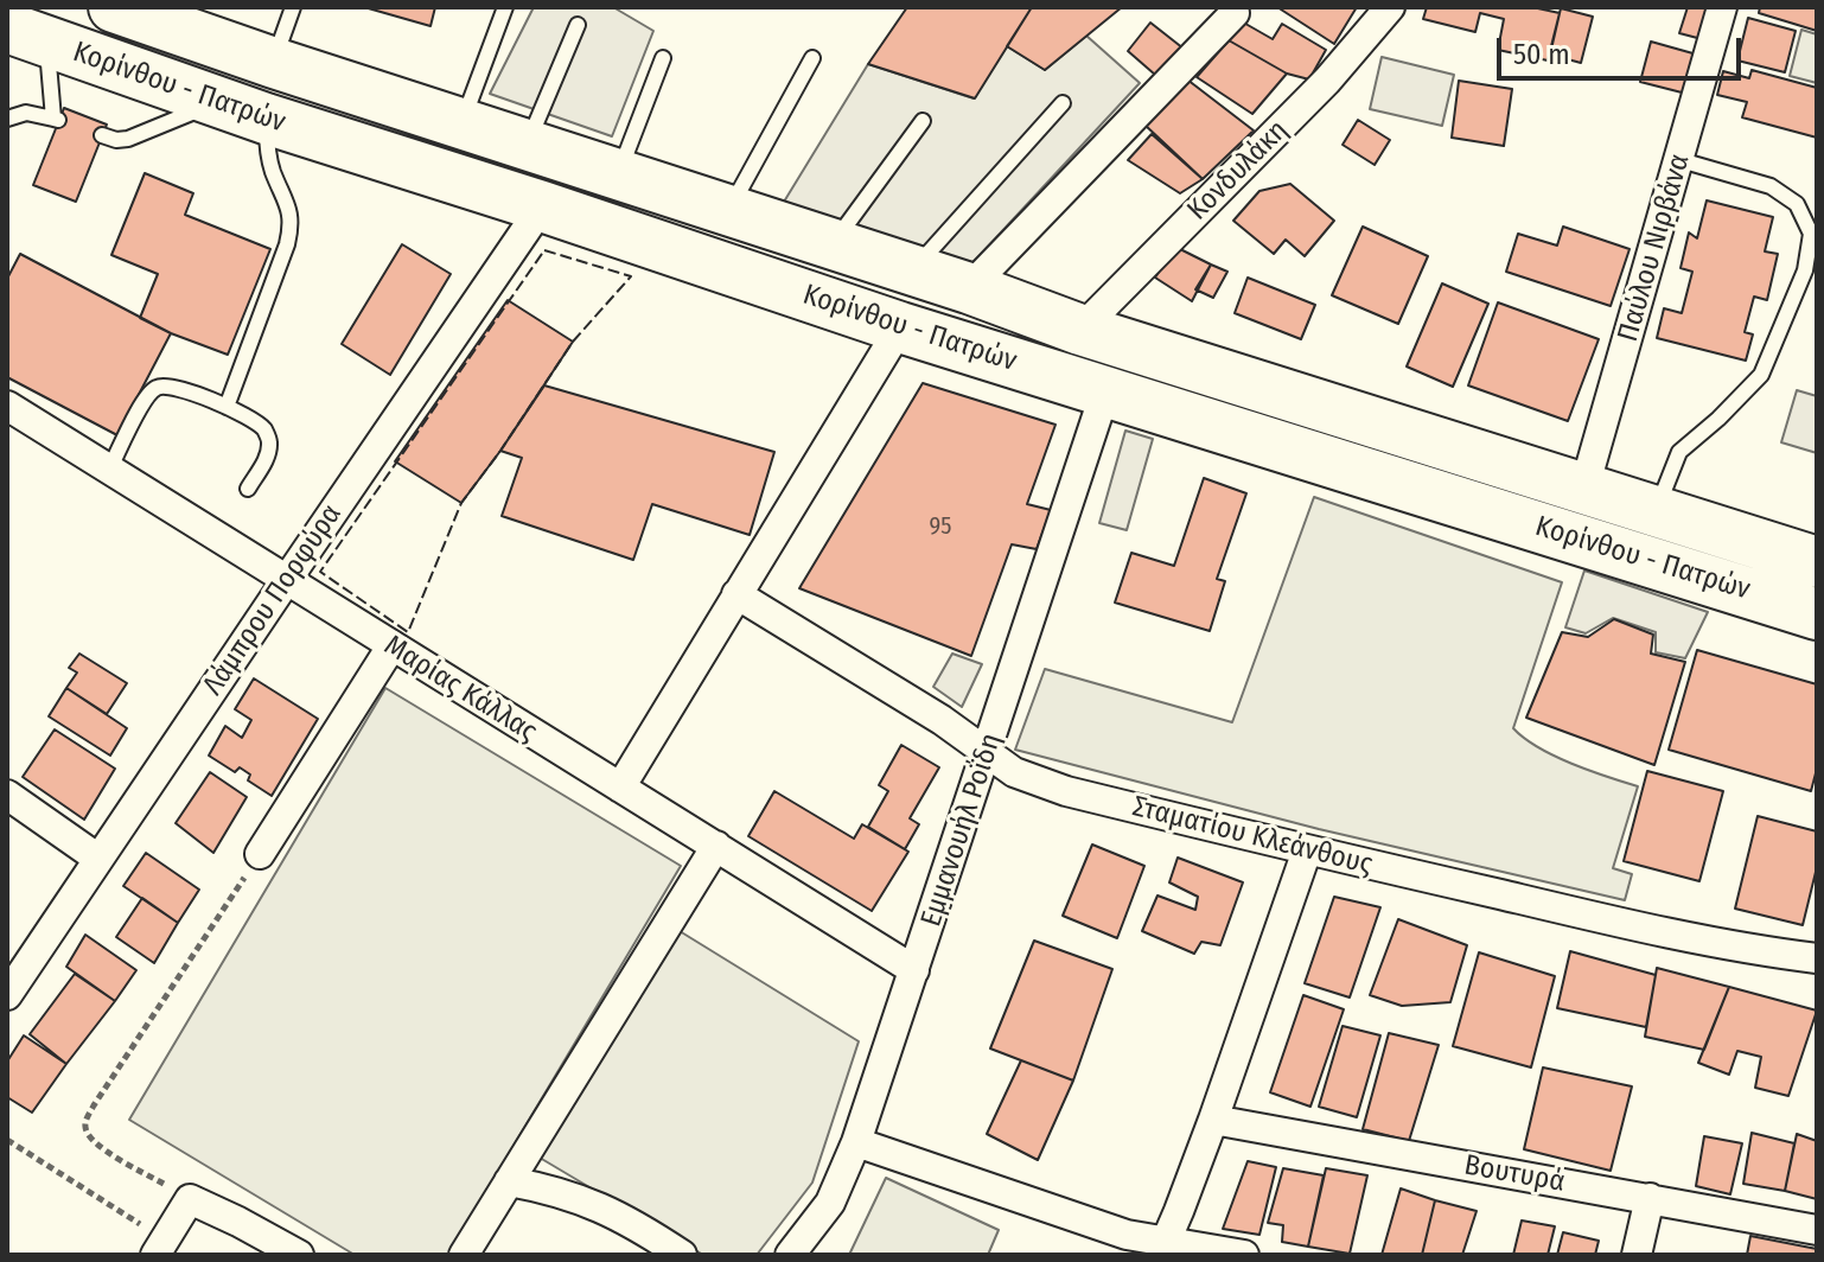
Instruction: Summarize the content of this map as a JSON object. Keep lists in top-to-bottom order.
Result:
{
  "streets": {
    "highway": ["Κορίνθου - Πατρών"],
    "street": [
      "Κονδυλάκη",
      "Παύλου Νιρβάνα",
      "Λάμπρου Πορφύρα",
      "Μαρίας Κάλλας",
      "Εμμανουήλ Ροΐδη",
      "Σταματίου Κλεάνθους",
      "Βουτυρά"
    ]
  },
  "crossings": [
    ["Κορίνθου - Πατρών", "Κονδυλάκη"],
    ["Κορίνθου - Πατρών", "Παύλου Νιρβάνα"],
    ["Κορίνθου - Πατρών", "Λάμπρου Πορφύρα"],
    ["Κορίνθου - Πατρών", "Εμμανουήλ Ροΐδη"],
    ["Λάμπρου Πορφύρα", "Μαρίας Κάλλας"],
    ["Μαρίας Κάλλας", "Εμμανουήλ Ροΐδη"],
    ["Εμμανουήλ Ροΐδη", "Σταματίου Κλεάνθους"]
  ],
  "house_numbers": ["95"],
  "scale_bar": "50 m"
}
